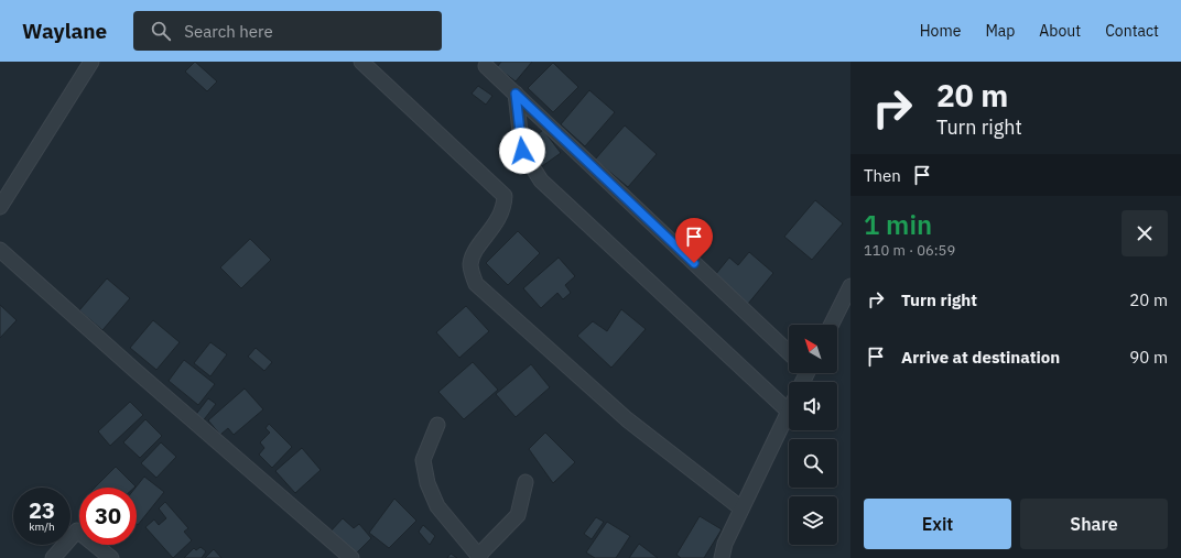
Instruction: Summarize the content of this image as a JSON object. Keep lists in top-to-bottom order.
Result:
{
  "north": "top left",
  "page": {
    "header": "Waylane",
    "search": "Search here",
    "nav": [
      "Home",
      "Map",
      "About",
      "Contact"
    ],
    "turn": ["20 m", "Turn right"],
    "then": "Then",
    "heading": ["1 min", "110 m · 06:59"],
    "list": [
      {
        "name": "Turn right",
        "value": "20 m"
      },
      {
        "name": "Arrive at destination",
        "value": "90 m"
      }
    ],
    "speed": "23 km/h",
    "limit": "30",
    "buttons": ["Exit", "Share"]
  }
}
